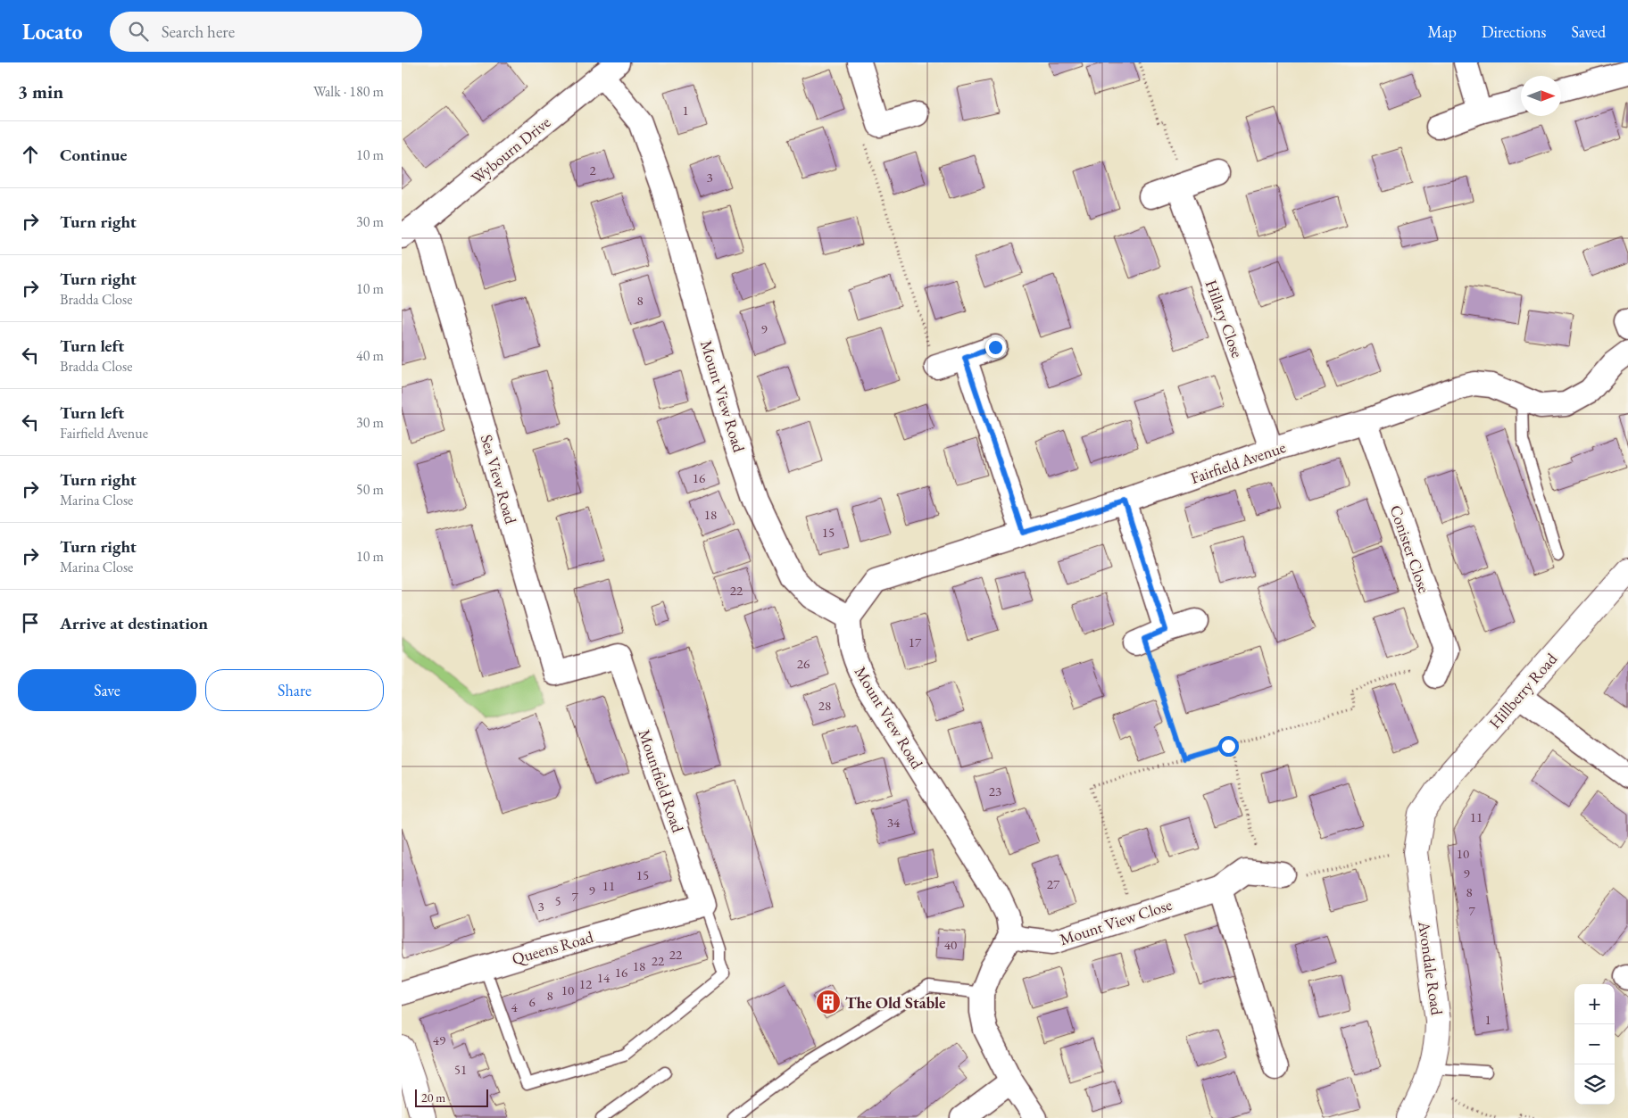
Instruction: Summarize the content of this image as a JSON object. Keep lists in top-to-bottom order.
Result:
{
  "streets": {
    "highway": ["Hillberry Road", "Avondale Road"],
    "street": [
      "Wybourn Drive",
      "Hillary Close",
      "Mount View Road",
      "Fairfield Avenue",
      "Sea View Road",
      "Conister Close",
      "Mountfield Road",
      "Mount View Close",
      "Queens Road"
    ]
  },
  "crossings": [
    ["Wybourn Drive", "Mount View Road"],
    ["Wybourn Drive", "Sea View Road"],
    ["Hillary Close", "Fairfield Avenue"],
    ["Mount View Road", "Fairfield Avenue"],
    ["Mount View Road", "Mount View Close"],
    ["Fairfield Avenue", "Conister Close"],
    ["Sea View Road", "Mountfield Road"],
    ["Hillberry Road", "Avondale Road"],
    ["Mountfield Road", "Queens Road"]
  ],
  "places": {
    "building": ["The Old Stable"]
  },
  "house_numbers": [
    "1",
    "2",
    "3",
    "8",
    "9",
    "16",
    "18",
    "15",
    "22",
    "17",
    "26",
    "28",
    "23",
    "11",
    "34",
    "10",
    "9",
    "15",
    "27",
    "11",
    "9",
    "8",
    "7",
    "5",
    "3",
    "7",
    "40",
    "22",
    "22",
    "18",
    "16",
    "14",
    "12",
    "10",
    "8",
    "6",
    "4",
    "1",
    "49",
    "51"
  ],
  "scale_bar": "20 m",
  "north": "right",
  "page": {
    "header": "Locato",
    "search": "Search here",
    "nav": ["Map", "Directions", "Saved"],
    "heading": ["3 min", "Walk · 180 m"],
    "list": [
      ["Continue", "10 m"],
      ["Turn right", "30 m"],
      ["Turn right", "Bradda Close", "10 m"],
      ["Turn left", "Bradda Close", "40 m"],
      ["Turn left", "Fairfield Avenue", "30 m"],
      ["Turn right", "Marina Close", "50 m"],
      ["Turn right", "Marina Close", "10 m"],
      "Arrive at destination"
    ],
    "buttons": ["Save", "Share"],
    "map_buttons": ["+", "−"],
    "scale": "20 m"
  }
}
